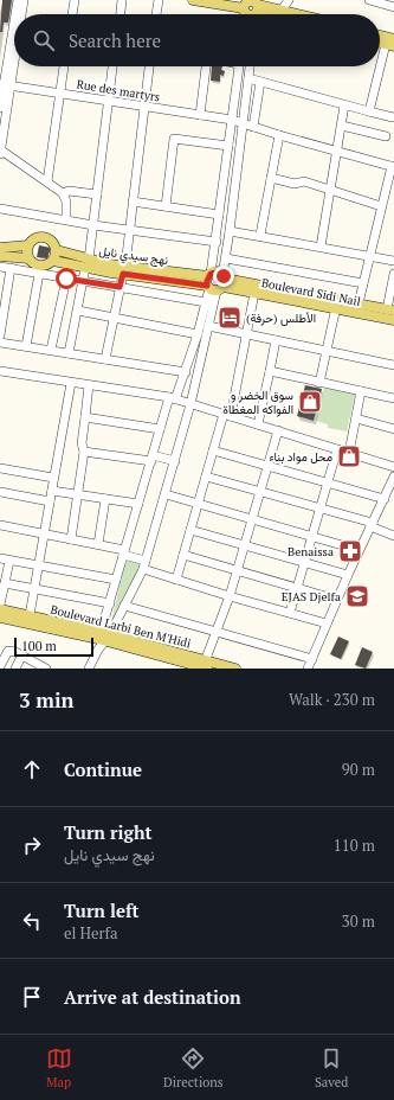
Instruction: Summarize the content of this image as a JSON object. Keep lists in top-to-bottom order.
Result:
{
  "streets": {
    "main road": ["نهج سيدي نايل", "Boulevard Sidi Nail", "Boulevard Larbi Ben M'Hidi"],
    "street": ["Rue des martyrs"]
  },
  "crossings": [
    ["نهج سيدي نايل", "Boulevard Sidi Nail"]
  ],
  "places": {
    "hotel": ["الأطلس (حرفة)"],
    "shop": ["سوق الخضر و الفواكه المغطاة", "محل مواد بناء"],
    "pharmacy": ["Benaissa"],
    "school or university": ["EJAS Djelfa"]
  },
  "scale_bar": "100 m",
  "page": {
    "search": "Search here",
    "scale": "100 m",
    "heading": ["3 min", "Walk · 230 m"],
    "list": [
      ["Continue", "90 m"],
      ["Turn right", "نهج سيدي نايل", "110 m"],
      ["Turn left", "el Herfa", "30 m"],
      "Arrive at destination"
    ],
    "nav": ["Map", "Directions", "Saved"]
  }
}
